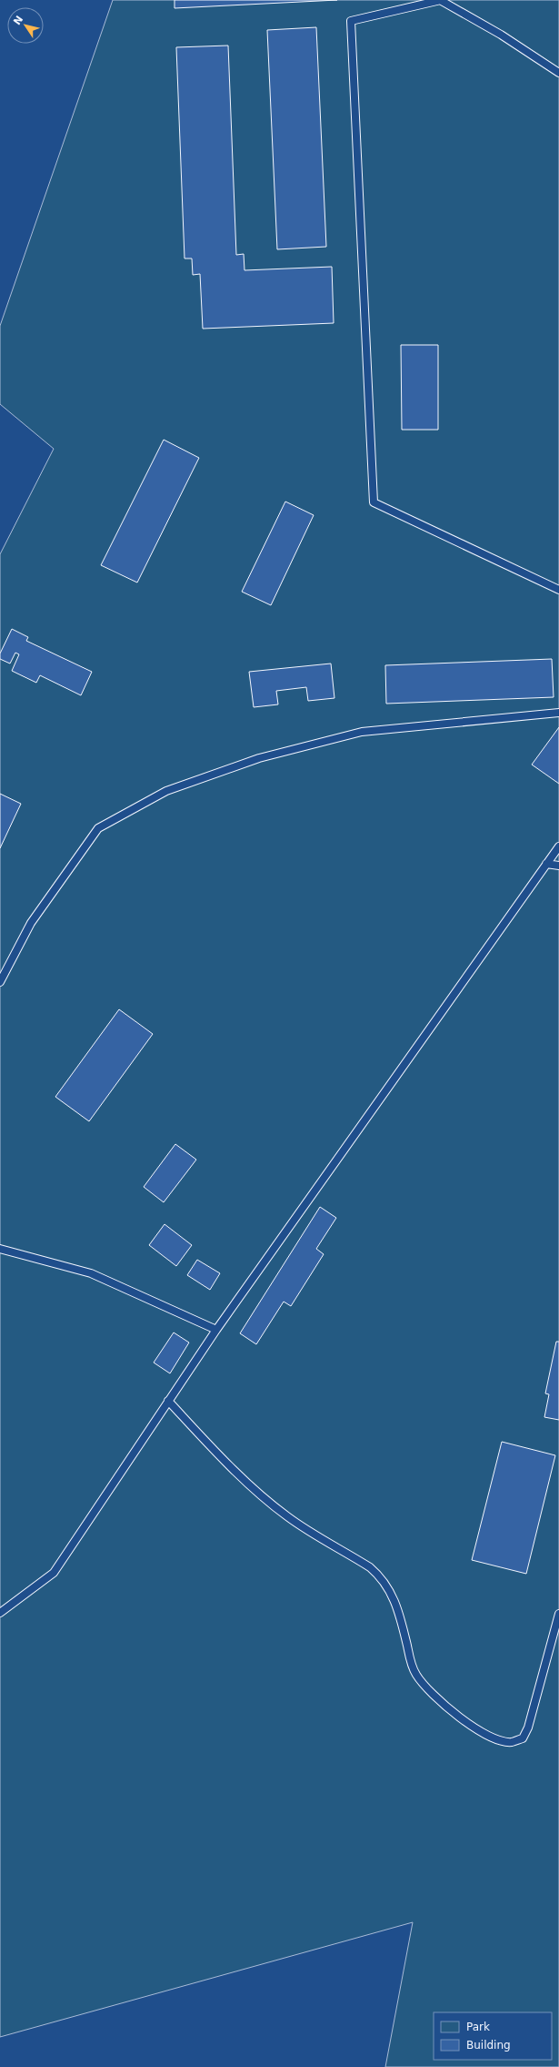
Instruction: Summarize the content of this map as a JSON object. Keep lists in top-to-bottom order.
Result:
{
  "legend": ["Park", "Building"],
  "north": "top left"
}
